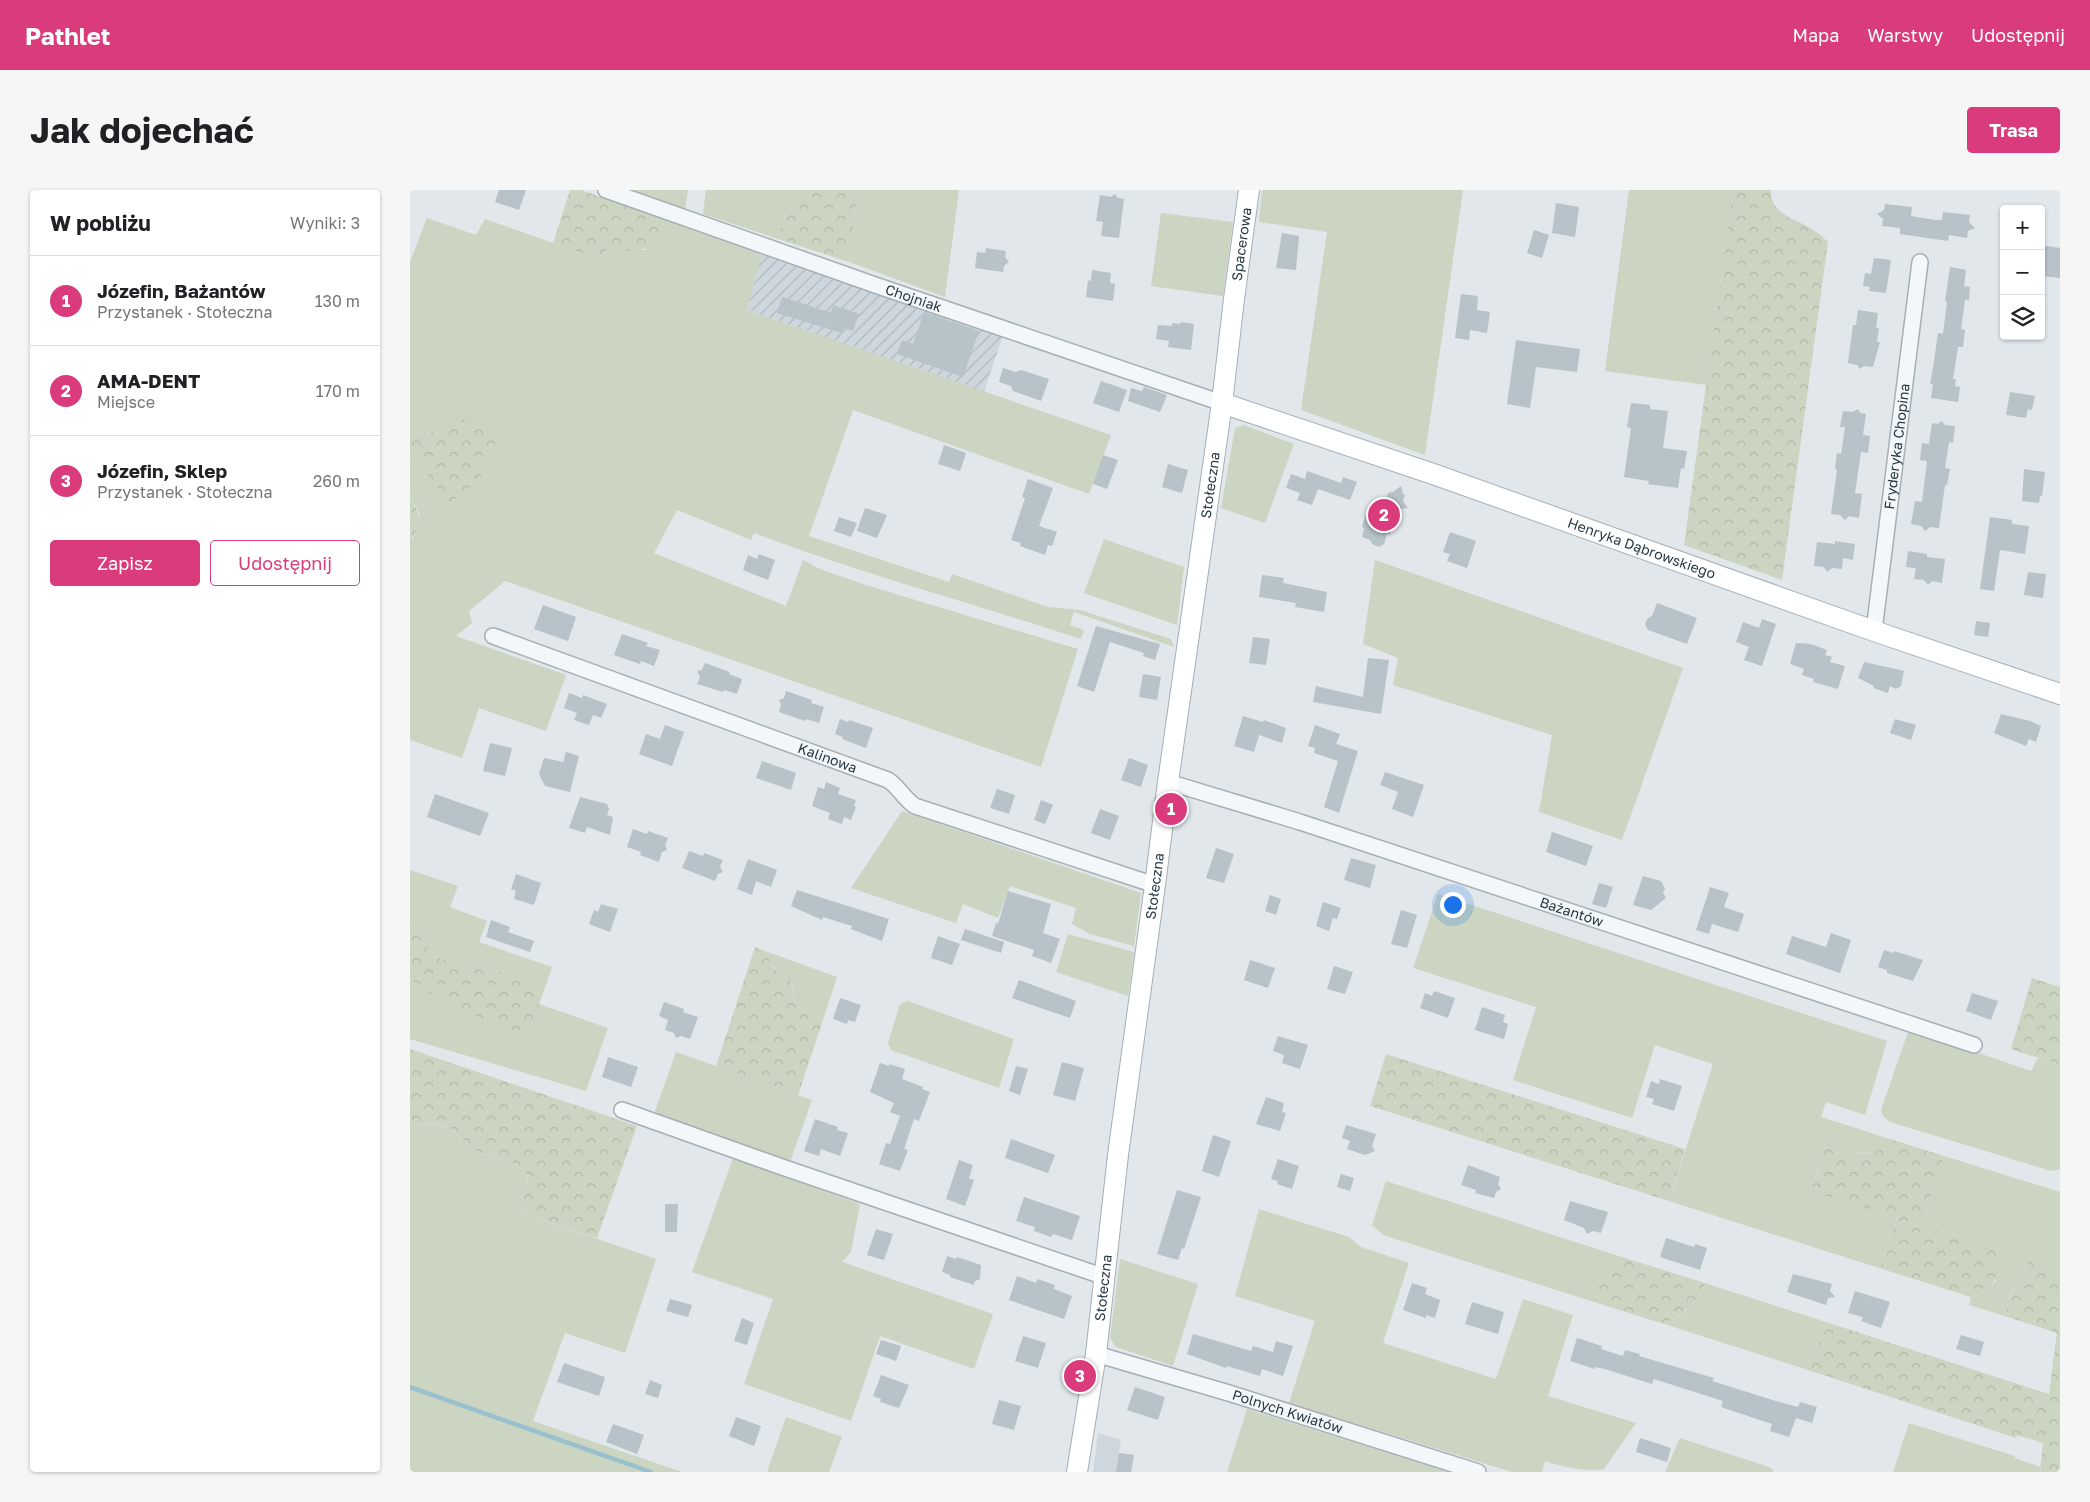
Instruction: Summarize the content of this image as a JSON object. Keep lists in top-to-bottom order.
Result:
{
  "streets": {
    "street": [
      "Spacerowa",
      "Chojniak",
      "Fryderyka Chopina",
      "Stołeczna",
      "Henryka Dąbrowskiego",
      "Kalinowa",
      "Bażantów",
      "Polnych Kwiatów"
    ]
  },
  "crossings": [
    ["Spacerowa", "Stołeczna"],
    ["Chojniak", "Stołeczna"],
    ["Chojniak", "Henryka Dąbrowskiego"],
    ["Fryderyka Chopina", "Henryka Dąbrowskiego"],
    ["Stołeczna", "Henryka Dąbrowskiego"],
    ["Stołeczna", "Kalinowa"],
    ["Stołeczna", "Bażantów"],
    ["Stołeczna", "Polnych Kwiatów"]
  ],
  "page": {
    "header": "Pathlet",
    "nav": ["Mapa", "Warstwy", "Udostępnij"],
    "buttons": [
      "Trasa",
      ["Zapisz", "Udostępnij"]
    ],
    "title": "Jak dojechać",
    "heading": ["W pobliżu", "Wyniki: 3"],
    "map_buttons": ["+", "−"],
    "list": [
      {
        "mark": "1",
        "name": "Józefin, Bażantów",
        "note": "Przystanek · Stołeczna",
        "value": "130 m"
      },
      {
        "mark": "2",
        "name": "AMA-DENT",
        "note": "Miejsce",
        "value": "170 m"
      },
      {
        "mark": "3",
        "name": "Józefin, Sklep",
        "note": "Przystanek · Stołeczna",
        "value": "260 m"
      }
    ],
    "pins": ["2", "1", "3"]
  }
}
